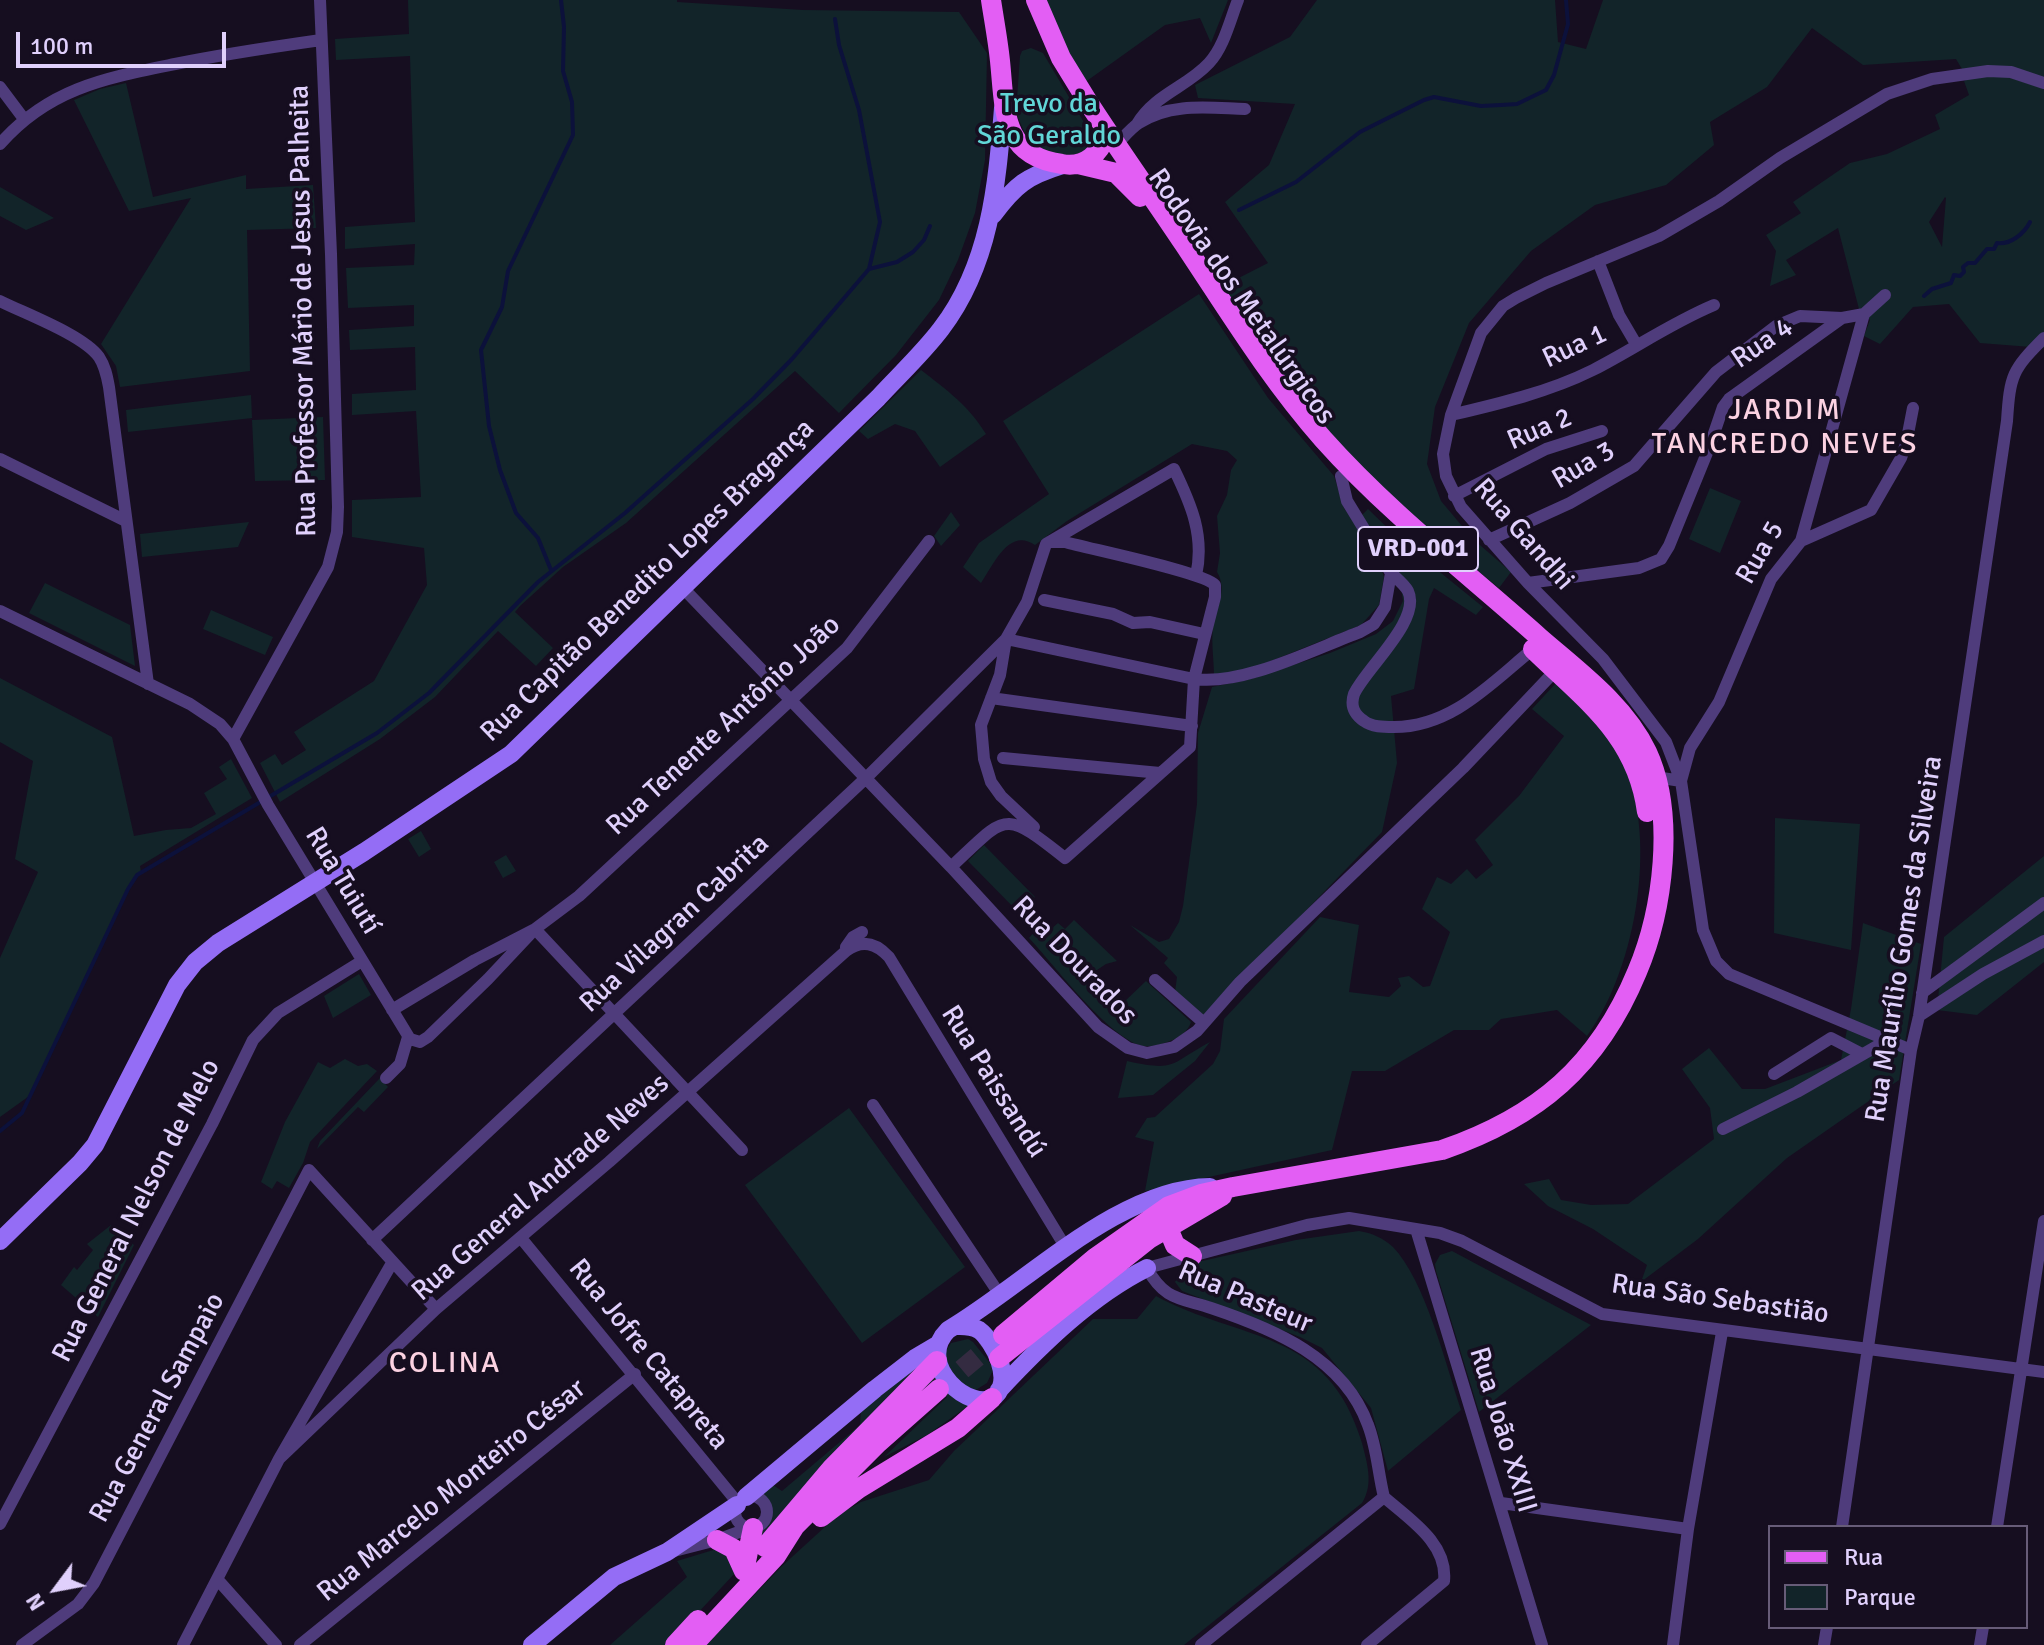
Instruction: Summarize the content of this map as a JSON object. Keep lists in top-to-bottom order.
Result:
{
  "streets": {
    "main road": [
      "Rodovia dos Metalúrgicos",
      "VRD-001",
      "Rua Capitão Benedito Lopes Bragança",
      "Rua São Sebastião"
    ],
    "street": [
      "Rua Professor Mário de Jesus Palheita",
      "Rua 4",
      "Rua 1",
      "Rua 2",
      "Rua 3",
      "Rua Gandhi",
      "Rua 5",
      "Rua Tenente Antônio João",
      "Rua Tuiutí",
      "Rua Vilagran Cabrita",
      "Rua Maurílio Gomes da Silveira",
      "Rua Dourados",
      "Rua Paissandú",
      "Rua General Andrade Neves",
      "Rua General Nelson de Melo",
      "Rua Pasteur",
      "Rua Jofre Catapreta",
      "Rua General Sampaio",
      "Rua João XXIII",
      "Rua Marcelo Monteiro César"
    ]
  },
  "crossings": [
    ["Rodovia dos Metalúrgicos", "Rua Capitão Benedito Lopes Bragança"],
    ["Rodovia dos Metalúrgicos", "Rua Dourados"],
    ["Rua Professor Mário de Jesus Palheita", "Rua Tuiutí"],
    ["Rua 4", "Rua 3"],
    ["Rua 4", "Rua Gandhi"],
    ["Rua 4", "Rua 5"],
    ["Rua 1", "Rua Gandhi"],
    ["Rua 2", "Rua Gandhi"],
    ["Rua 3", "Rua Gandhi"],
    ["Rua Gandhi", "Rua 5"],
    ["Rua Gandhi", "Rua Maurílio Gomes da Silveira"],
    ["Rua Capitão Benedito Lopes Bragança", "Rua Tuiutí"],
    ["Rua Capitão Benedito Lopes Bragança", "Rua Dourados"],
    ["Rua Tenente Antônio João", "Rua Tuiutí"],
    ["Rua Tenente Antônio João", "Rua Dourados"],
    ["Rua Tuiutí", "Rua General Nelson de Melo"],
    ["Rua Vilagran Cabrita", "Rua Dourados"],
    ["Rua Vilagran Cabrita", "Rua General Sampaio"],
    ["Rua Maurílio Gomes da Silveira", "Rua São Sebastião"],
    ["Rua Paissandú", "Rua General Andrade Neves"],
    ["Rua General Andrade Neves", "Rua Jofre Catapreta"],
    ["Rua Pasteur", "Rua São Sebastião"],
    ["Rua São Sebastião", "Rua João XXIII"],
    ["Rua Jofre Catapreta", "Rua Marcelo Monteiro César"]
  ],
  "districts": ["JARDIM TANCREDO NEVES", "COLINA"],
  "parks": ["Trevo da São Geraldo"],
  "legend": ["Rua", "Parque"],
  "scale_bar": "100 m",
  "north": "bottom left"
}
